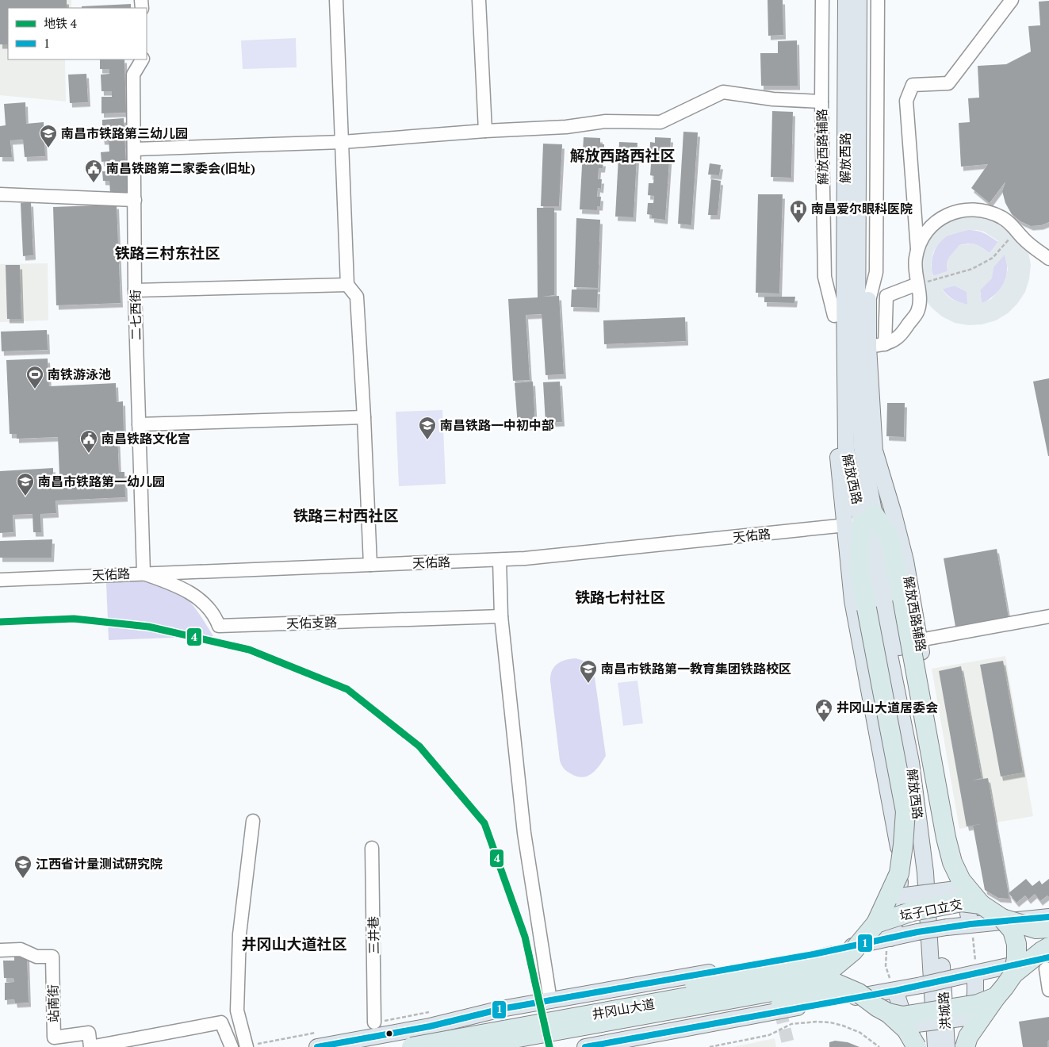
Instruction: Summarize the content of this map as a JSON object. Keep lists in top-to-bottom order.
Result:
{
  "streets": {
    "highway": ["坛子口立交", "井冈山大道"],
    "main road": ["解放西路辅路", "解放西路", "洪城路"],
    "street": [
      "二七西街",
      "天佑路",
      "天佑支路",
      "三井巷",
      "站南街"
    ]
  },
  "crossings": [
    ["解放西路辅路", "解放西路"],
    ["解放西路辅路", "天佑路"],
    ["解放西路", "天佑路"],
    ["解放西路", "洪城路"],
    ["二七西街", "天佑路"],
    ["二七西街", "天佑支路"],
    ["天佑路", "天佑支路"],
    ["坛子口立交", "井冈山大道"]
  ],
  "districts": [
    "解放西路西社区",
    "铁路三村东社区",
    "铁路三村西社区",
    "铁路七村社区",
    "井冈山大道社区"
  ],
  "places": {
    "school or university": [
      "南昌市铁路第三幼儿园",
      "南昌铁路一中初中部",
      "南昌市铁路第一幼儿园",
      "南昌市铁路第一教育集团铁路校区",
      "江西省计量测试研究院"
    ],
    "public building": ["南昌铁路第二家委会(旧址)", "南昌铁路文化宫", "井冈山大道居委会"],
    "hospital": ["南昌爱尔眼科医院"],
    "sports": ["南铁游泳池"]
  },
  "lines": ["metro line 4", "transit line 1"],
  "legend": ["地铁 4", "1"]
}
